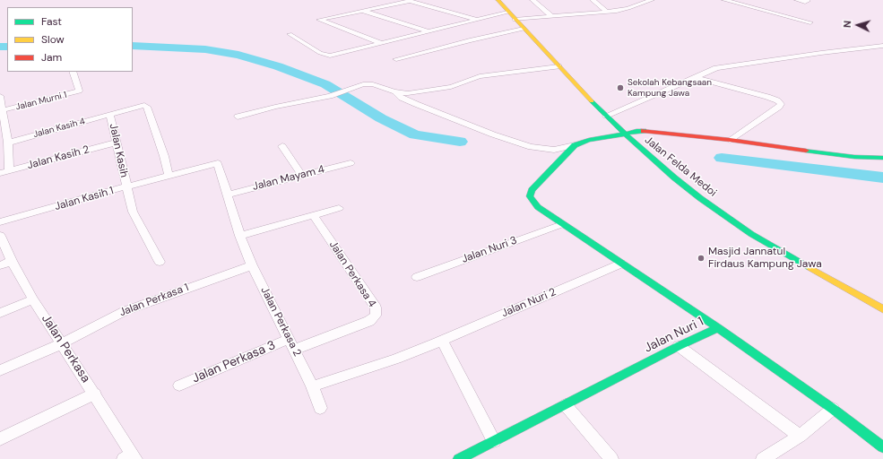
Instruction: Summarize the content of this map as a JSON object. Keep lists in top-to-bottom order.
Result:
{
  "streets": {
    "street": [
      "Jalan Murni 1",
      "Jalan Kasih 4",
      "Jalan Kasih",
      "Jalan Kasih 2",
      "Jalan Felda Medoi",
      "Jalan Mayam 4",
      "Jalan Kasih 1",
      "Jalan Nuri 3",
      "Jalan Perkasa 4",
      "Jalan Perkasa 1",
      "Jalan Nuri 2",
      "Jalan Perkasa 2",
      "Jalan Nuri 1",
      "Jalan Perkasa",
      "Jalan Perkasa 3"
    ]
  },
  "crossings": [
    ["Jalan Kasih 4", "Jalan Kasih"],
    ["Jalan Kasih 4", "Jalan Kasih 1"],
    ["Jalan Kasih", "Jalan Kasih 2"],
    ["Jalan Kasih", "Jalan Kasih 1"],
    ["Jalan Mayam 4", "Jalan Perkasa 2"],
    ["Jalan Kasih 1", "Jalan Perkasa 2"],
    ["Jalan Perkasa 4", "Jalan Perkasa 2"],
    ["Jalan Perkasa 4", "Jalan Perkasa 3"],
    ["Jalan Perkasa 1", "Jalan Perkasa 2"],
    ["Jalan Perkasa 1", "Jalan Perkasa"],
    ["Jalan Nuri 2", "Jalan Perkasa 2"],
    ["Jalan Perkasa 2", "Jalan Perkasa 3"]
  ],
  "places": ["Sekolah Kebangsaan Kampung Jawa", "Masjid Jannatul Firdaus Kampung Jawa"],
  "legend": ["Fast", "Slow", "Jam"],
  "north": "left"
}
